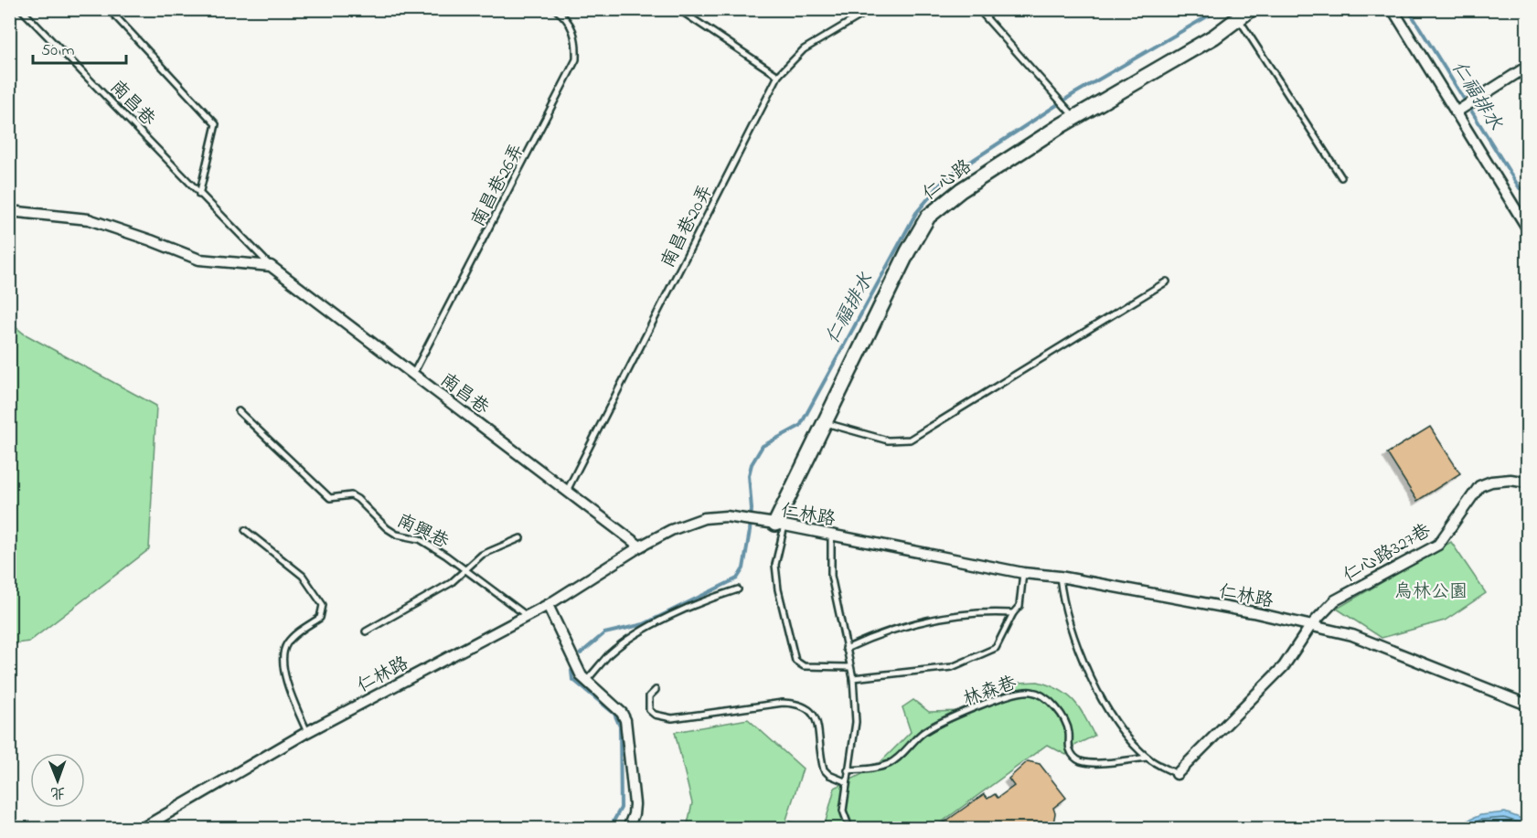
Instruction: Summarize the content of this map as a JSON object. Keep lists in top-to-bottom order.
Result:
{
  "streets": {
    "street": [
      "南昌巷",
      "仁心路",
      "仁林路",
      "仁心路327巷"
    ],
    "lane": [
      "南昌巷26弄",
      "南昌巷20弄",
      "南興巷",
      "林森巷"
    ]
  },
  "crossings": [
    ["南昌巷", "南昌巷26弄"],
    ["南昌巷", "南昌巷20弄"],
    ["南昌巷", "仁林路"],
    ["仁心路", "仁林路"],
    ["仁林路", "南興巷"],
    ["仁林路", "仁心路327巷"],
    ["仁林路", "林森巷"]
  ],
  "water": ["仁福排水"],
  "parks": ["烏林公園"],
  "scale_bar": "50 m",
  "north": "bottom"
}
